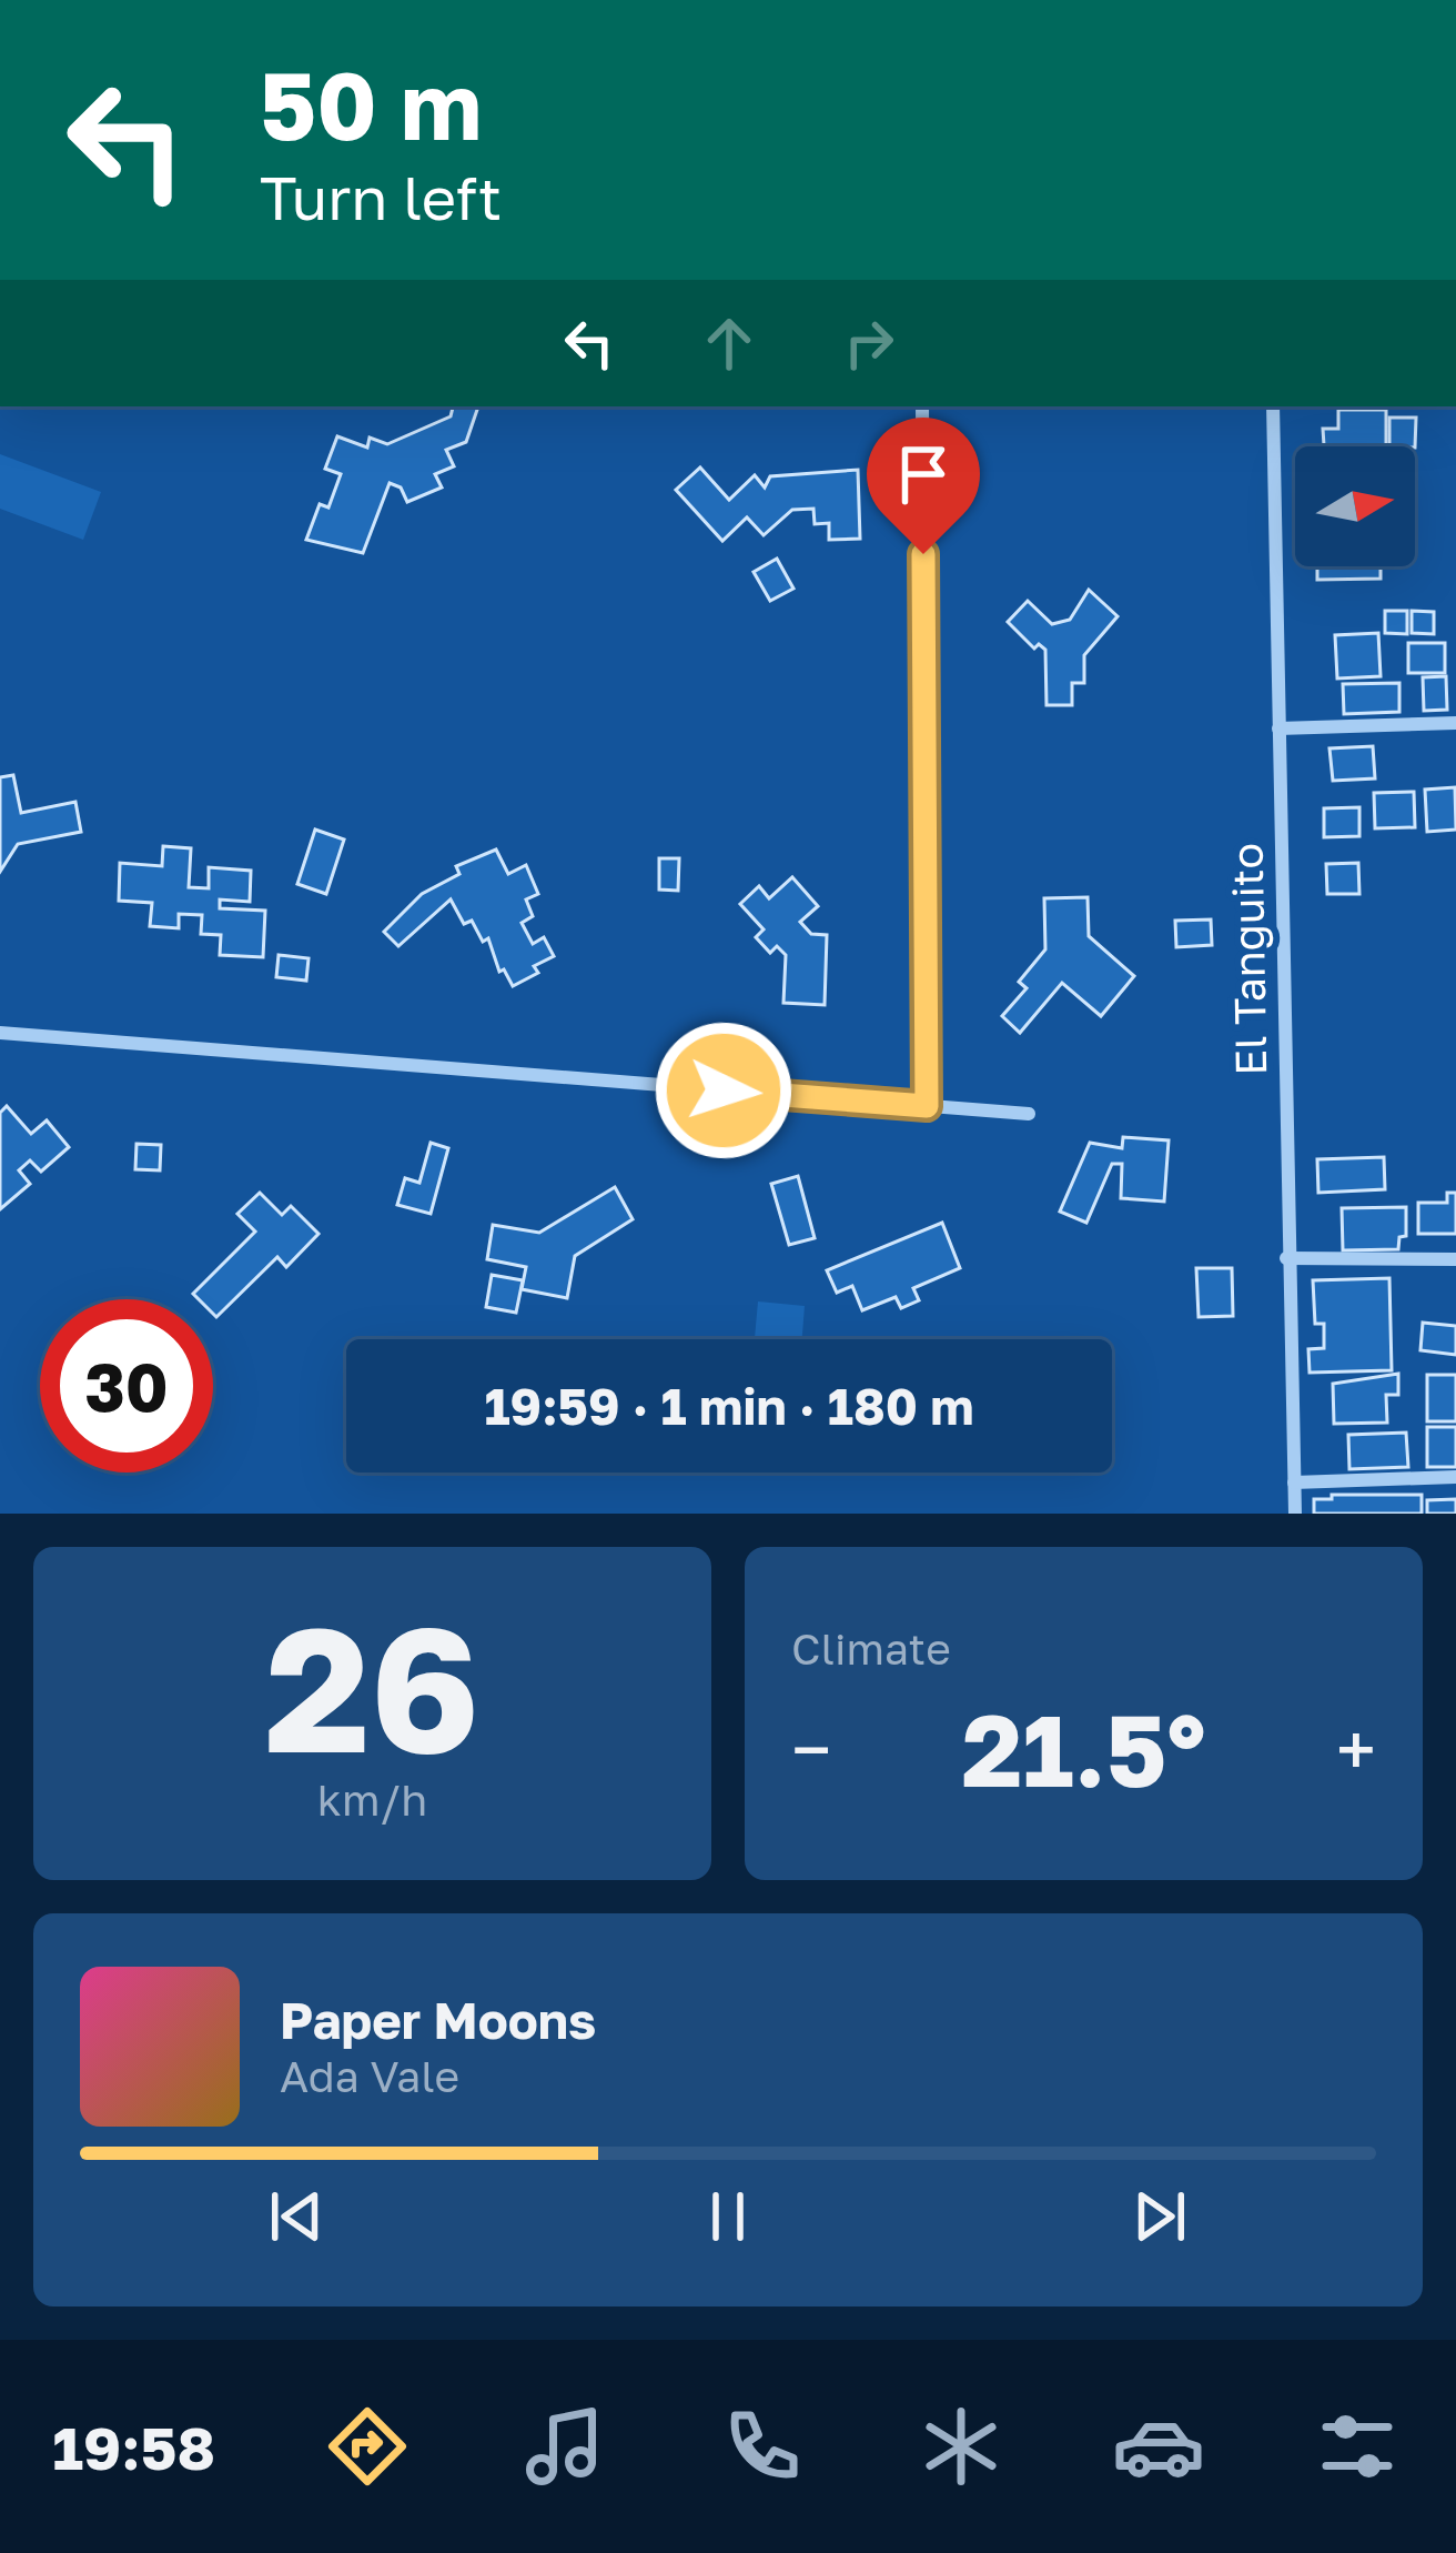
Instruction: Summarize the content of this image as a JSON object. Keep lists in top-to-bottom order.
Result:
{
  "streets": {
    "street": ["El Tanguito"]
  },
  "north": "right",
  "page": {
    "turn": ["50 m", "Turn left"],
    "limit": "30",
    "trip": "19:59 · 1 min · 180 m",
    "tile": [
      ["26", "km/h"],
      "Climate"
    ],
    "heat": ["−", "21.5°", "+"],
    "song": ["Paper Moons", "Ada Vale"],
    "tabs": "19:58"
  }
}
